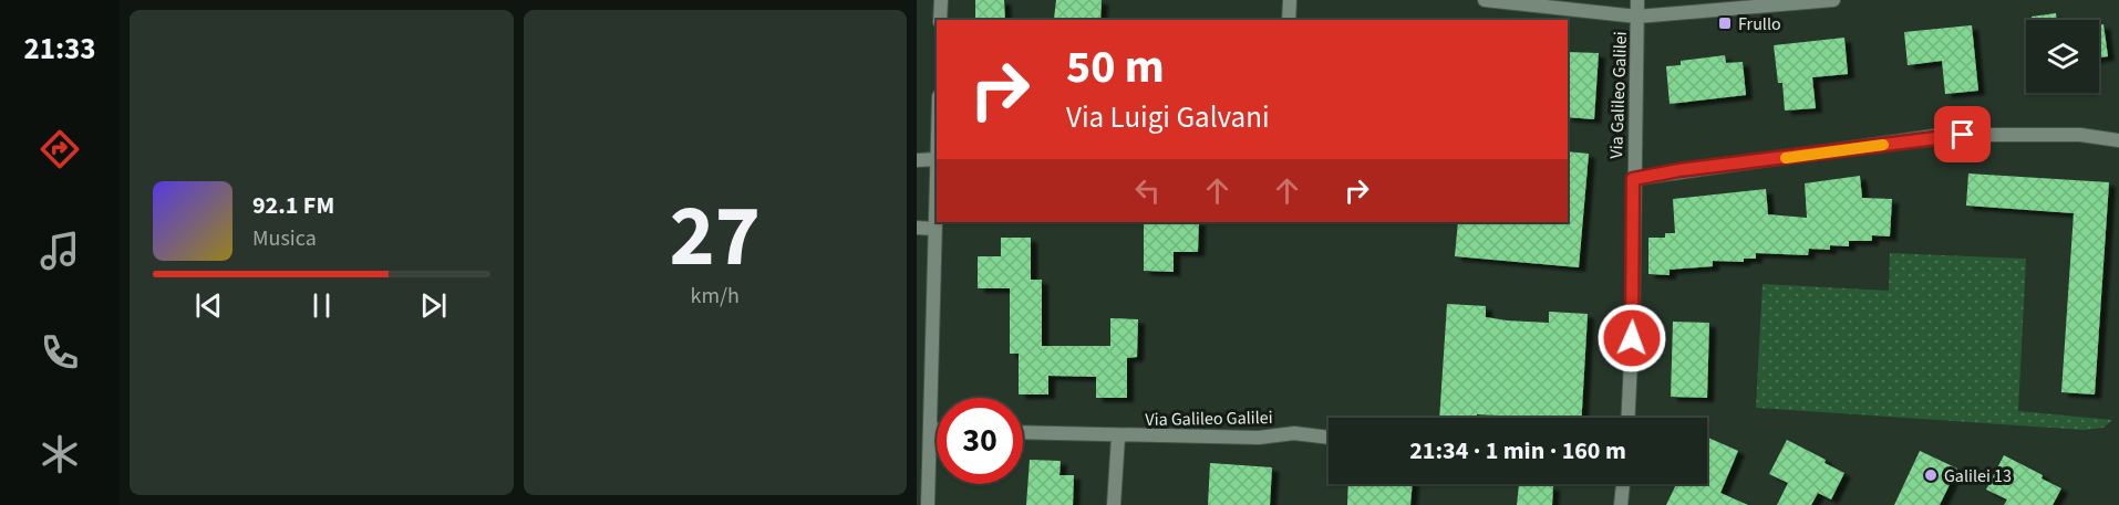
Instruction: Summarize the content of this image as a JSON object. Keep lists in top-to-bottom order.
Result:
{
  "streets": {
    "street": ["Via Galileo Galilei"]
  },
  "places": {
    "transit": ["Frullo"],
    "other": ["Galilei 13"]
  },
  "page": {
    "tabs": "21:33",
    "tile": ["27", "km/h"],
    "turn": ["50 m", "Via Luigi Galvani"],
    "song": ["92.1 FM", "Musica"],
    "limit": "30",
    "trip": "21:34 · 1 min · 160 m"
  }
}
